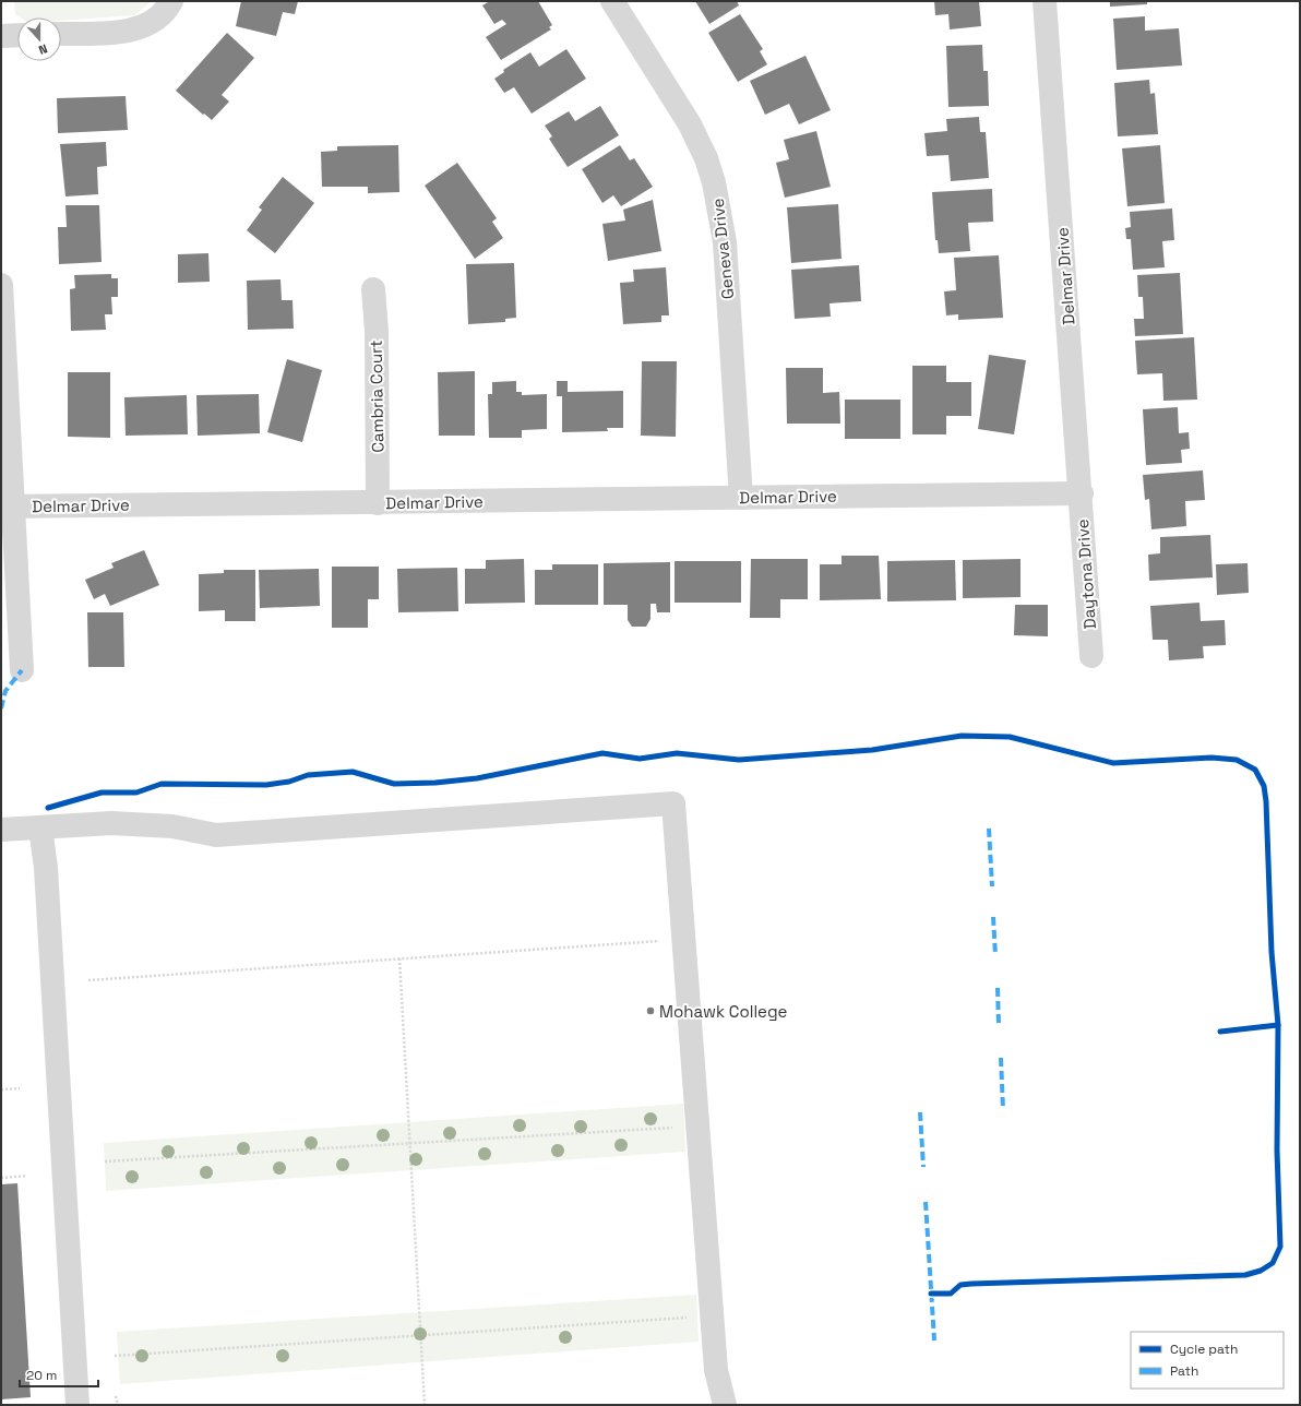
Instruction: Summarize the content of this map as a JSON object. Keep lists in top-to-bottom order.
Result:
{
  "streets": {
    "street": [
      "Geneva Drive",
      "Delmar Drive",
      "Cambria Court",
      "Daytona Drive"
    ]
  },
  "crossings": [
    ["Geneva Drive", "Delmar Drive"],
    ["Delmar Drive", "Cambria Court"],
    ["Delmar Drive", "Daytona Drive"]
  ],
  "places": ["Mohawk College"],
  "legend": ["Cycle path", "Path"],
  "scale_bar": "20 m",
  "north": "bottom"
}
